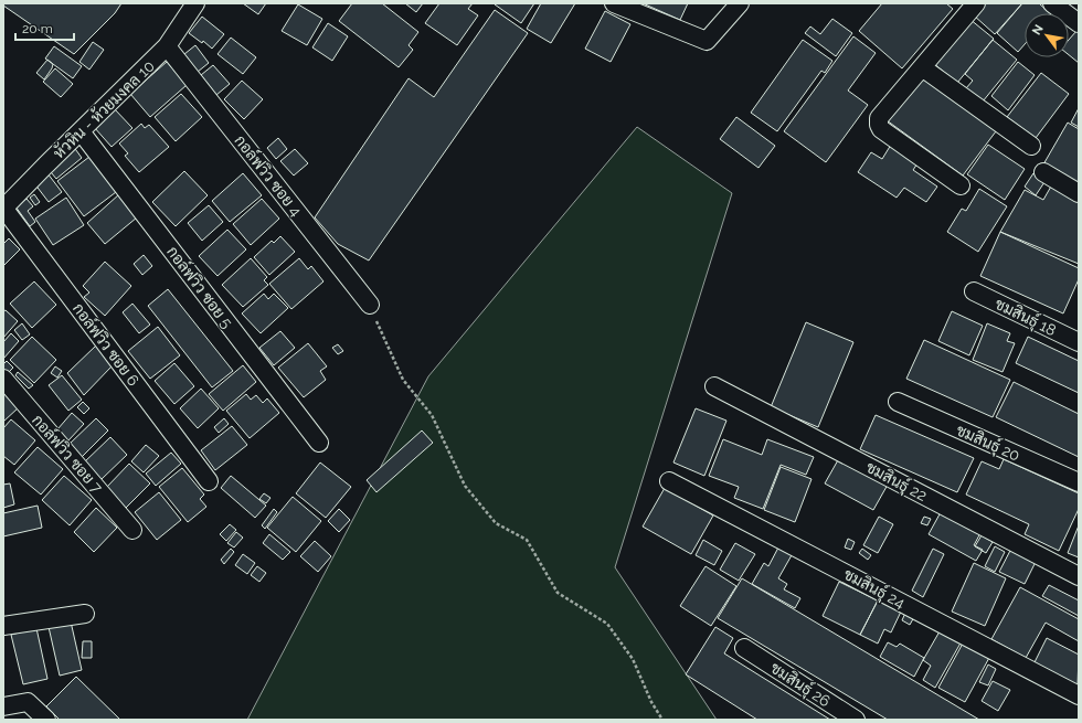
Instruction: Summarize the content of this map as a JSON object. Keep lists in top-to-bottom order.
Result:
{
  "streets": {
    "street": [
      "หัวหิน - ห้วยมงคล 10",
      "กอล์ฟวิว ซอย 4",
      "กอล์ฟวิว ซอย 5",
      "ชมสินธุ์ 18",
      "กอล์ฟวิว ซอย 6",
      "ชมสินธุ์ 20",
      "กอล์ฟวิว ซอย 7",
      "ชมสินธุ์ 22",
      "ชมสินธุ์ 24",
      "ชมสินธุ์ 26"
    ]
  },
  "crossings": [
    ["หัวหิน - ห้วยมงคล 10", "กอล์ฟวิว ซอย 4"],
    ["หัวหิน - ห้วยมงคล 10", "กอล์ฟวิว ซอย 5"],
    ["หัวหิน - ห้วยมงคล 10", "กอล์ฟวิว ซอย 6"]
  ],
  "scale_bar": "20 m",
  "north": "top left"
}
